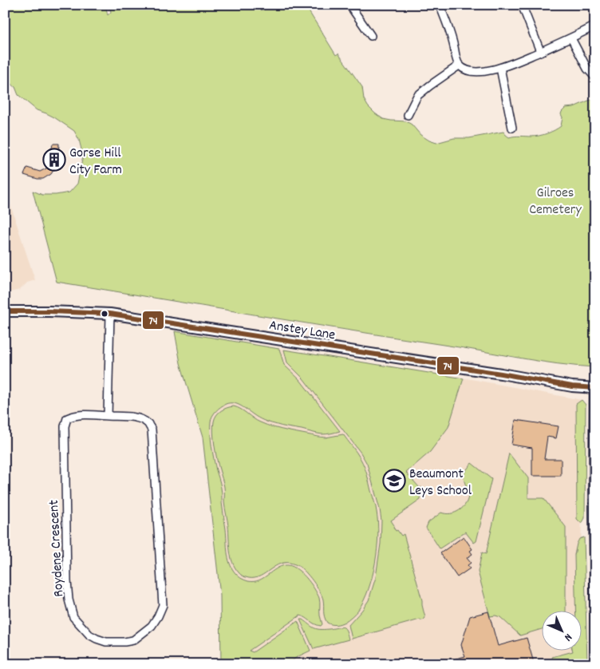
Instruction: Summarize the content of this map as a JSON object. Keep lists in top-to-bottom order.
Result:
{
  "streets": {
    "main road": ["Anstey Lane"],
    "street": ["Roydene Crescent"]
  },
  "parks": ["Gilroes Cemetery"],
  "places": {
    "building": ["Gorse Hill City Farm"],
    "school or university": ["Beaumont Leys School"]
  },
  "lines": ["transit line 74"],
  "north": "bottom right"
}
